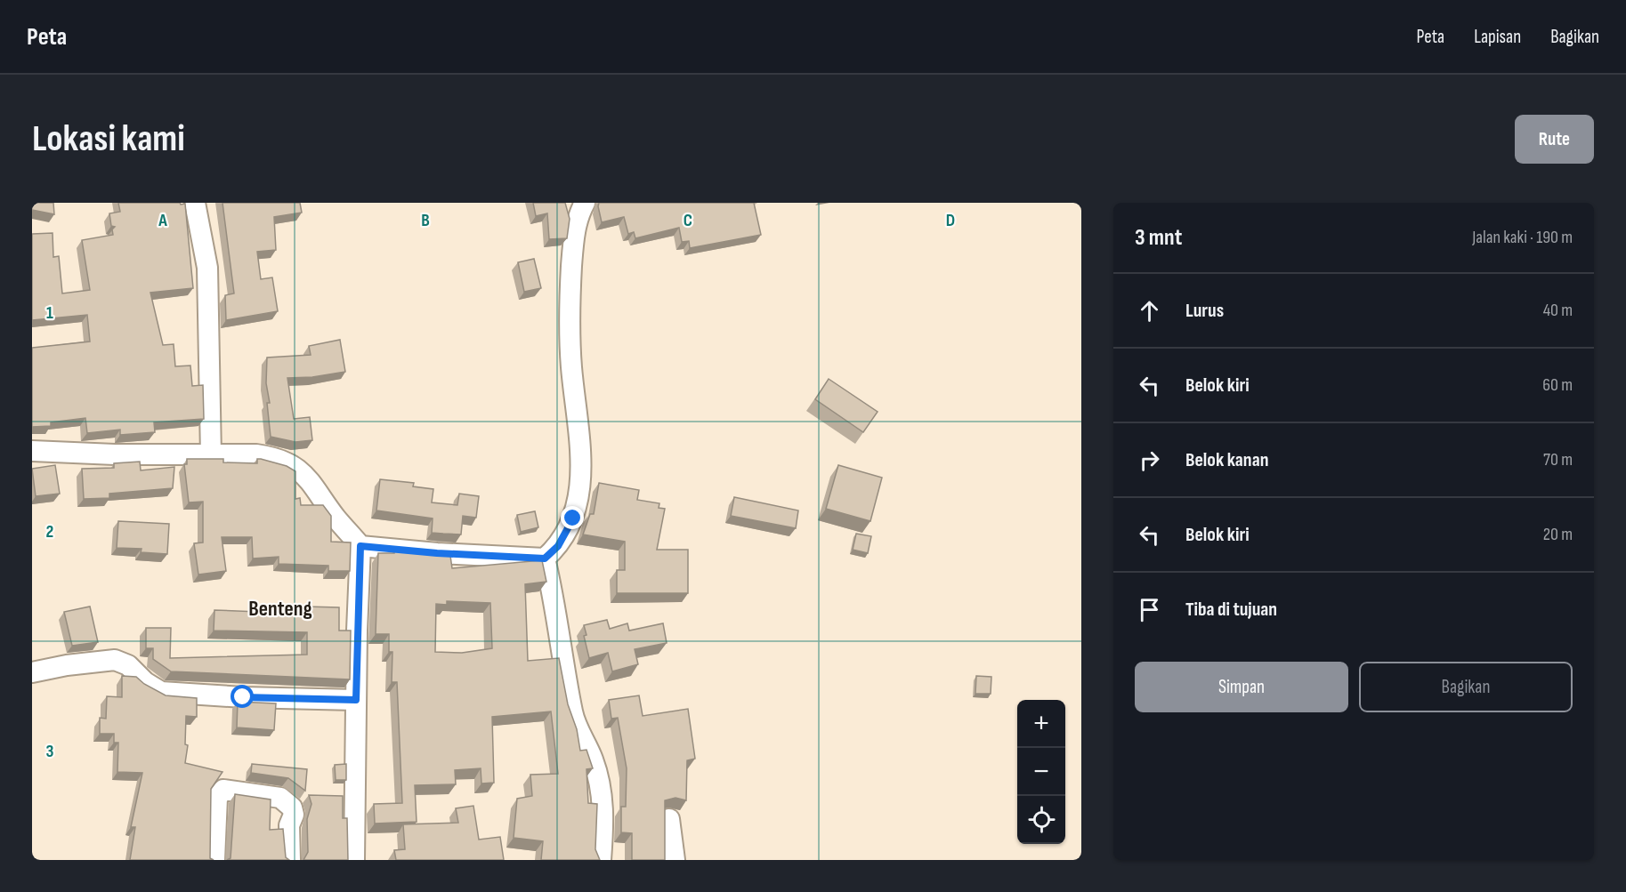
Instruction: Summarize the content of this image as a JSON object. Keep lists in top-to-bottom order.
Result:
{
  "districts": ["Benteng"],
  "page": {
    "header": "Peta",
    "nav": ["Peta", "Lapisan", "Bagikan"],
    "buttons": [
      "Rute",
      ["Simpan", "Bagikan"]
    ],
    "title": "Lokasi kami",
    "heading": ["3 mnt", "Jalan kaki · 190 m"],
    "list": [
      ["Lurus", "40 m"],
      ["Belok kiri", "60 m"],
      ["Belok kanan", "70 m"],
      ["Belok kiri", "20 m"],
      "Tiba di tujuan"
    ],
    "map_buttons": ["+", "−"]
  },
  "grid": {
    "columns": [
      "A",
      "B",
      "C",
      "D"
    ],
    "rows": ["1", "2", "3"]
  }
}
